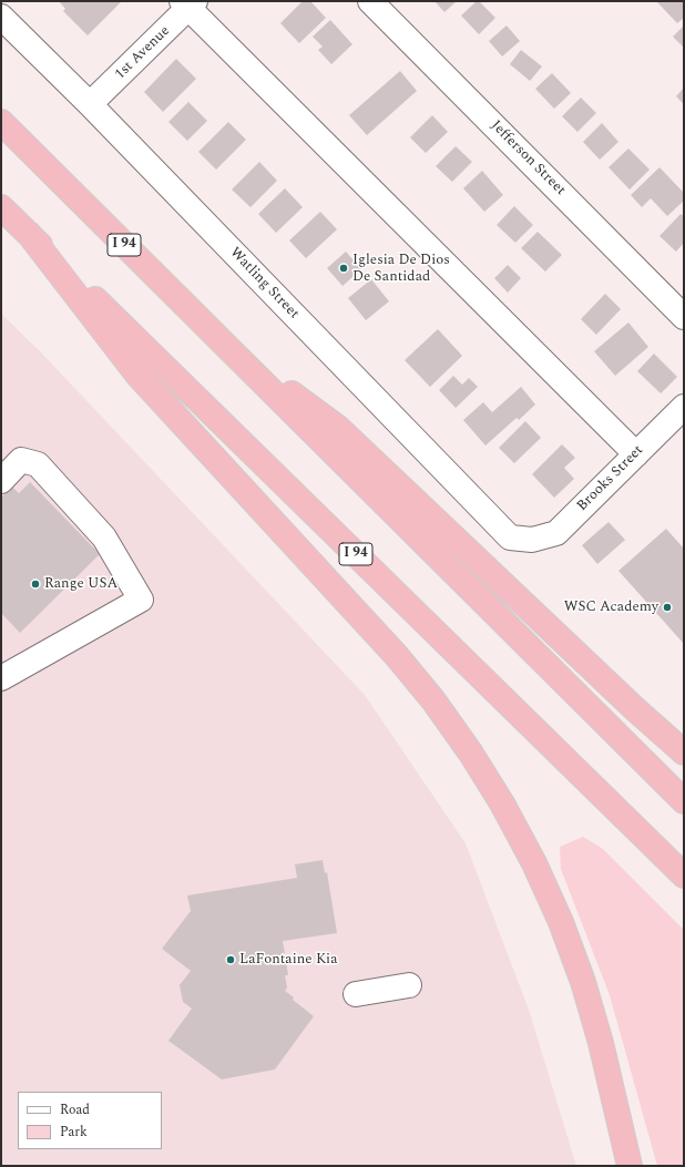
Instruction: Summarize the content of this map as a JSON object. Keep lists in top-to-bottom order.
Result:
{
  "streets": {
    "highway": ["I 94"],
    "street": [
      "1st Avenue",
      "Jefferson Street",
      "Watling Street",
      "Brooks Street"
    ]
  },
  "crossings": [
    ["1st Avenue", "Watling Street"],
    ["Watling Street", "Brooks Street"]
  ],
  "places": [
    "Iglesia De Dios De Santidad",
    "Range USA",
    "WSC Academy",
    "LaFontaine Kia"
  ],
  "legend": ["Road", "Park"]
}
